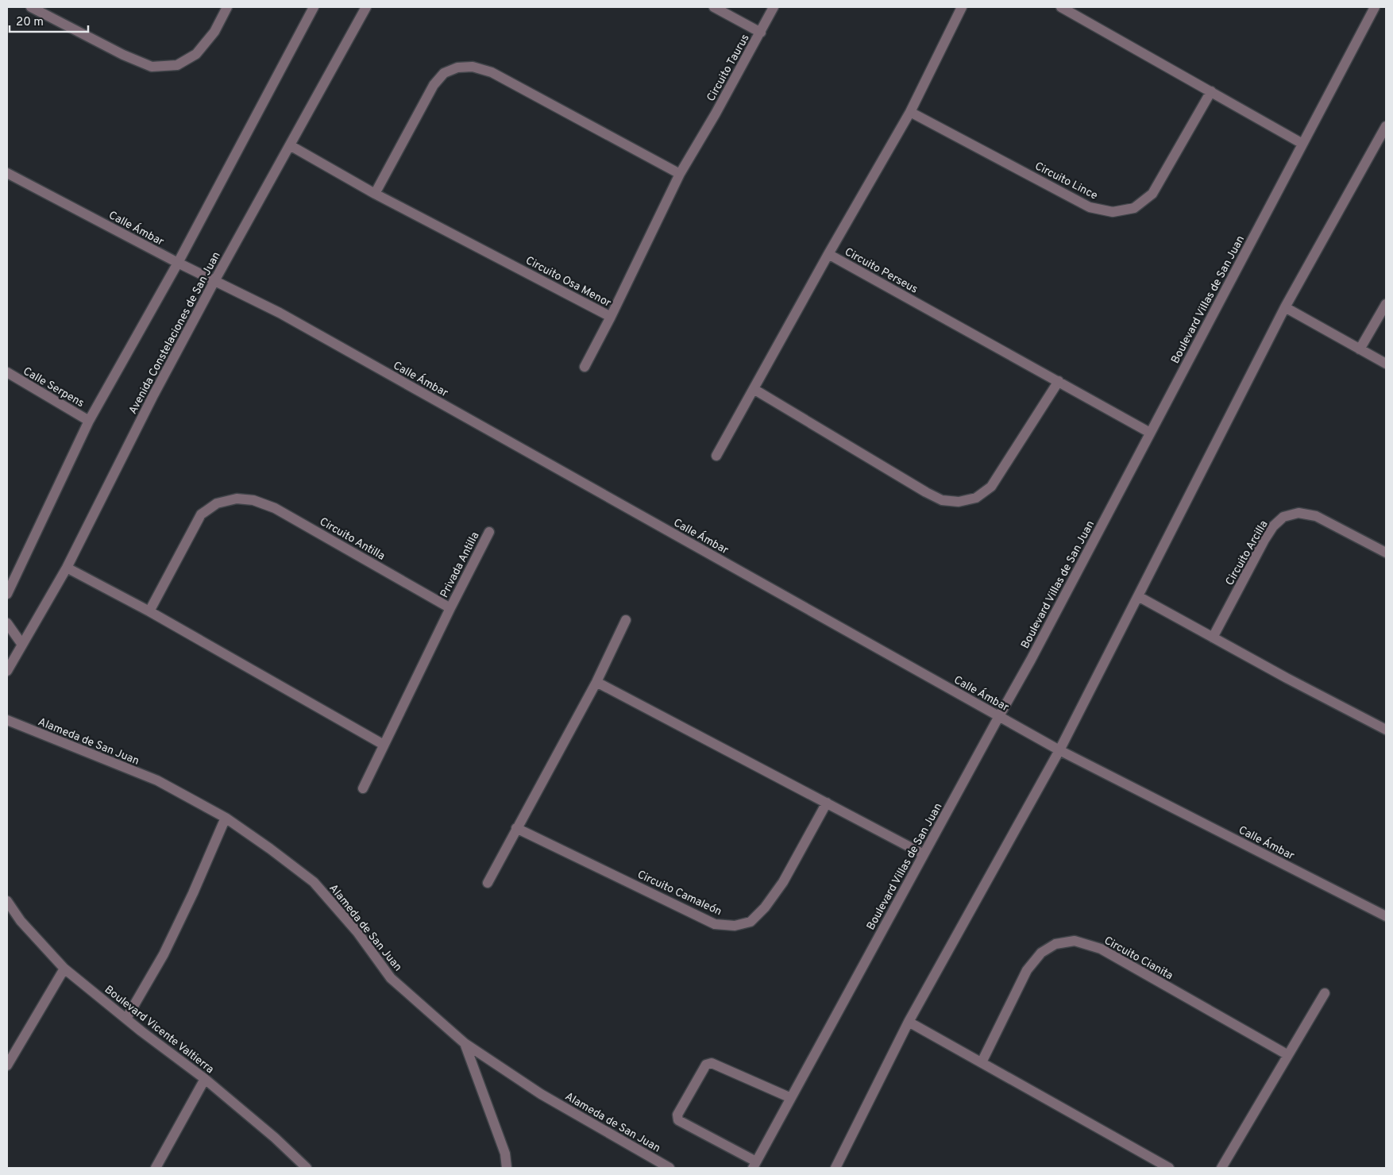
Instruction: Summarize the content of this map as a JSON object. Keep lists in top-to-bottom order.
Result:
{
  "streets": {
    "street": [
      "Circuito Taurus",
      "Circuito Lince",
      "Calle Ámbar",
      "Circuito Perseus",
      "Circuito Osa Menor",
      "Boulevard Villas de San Juan",
      "Avenida Constelaciones de San Juan",
      "Calle Serpens",
      "Circuito Antilla",
      "Circuito Arcilla",
      "Privada Antilla",
      "Alameda de San Juan",
      "Circuito Camaleón",
      "Circuito Cianita",
      "Boulevard Vicente Valtierra"
    ]
  },
  "crossings": [
    ["Circuito Taurus", "Circuito Osa Menor"],
    ["Calle Ámbar", "Boulevard Villas de San Juan"],
    ["Calle Ámbar", "Avenida Constelaciones de San Juan"],
    ["Circuito Perseus", "Boulevard Villas de San Juan"],
    ["Circuito Osa Menor", "Avenida Constelaciones de San Juan"],
    ["Circuito Antilla", "Privada Antilla"]
  ],
  "scale_bar": "20 m"
}
